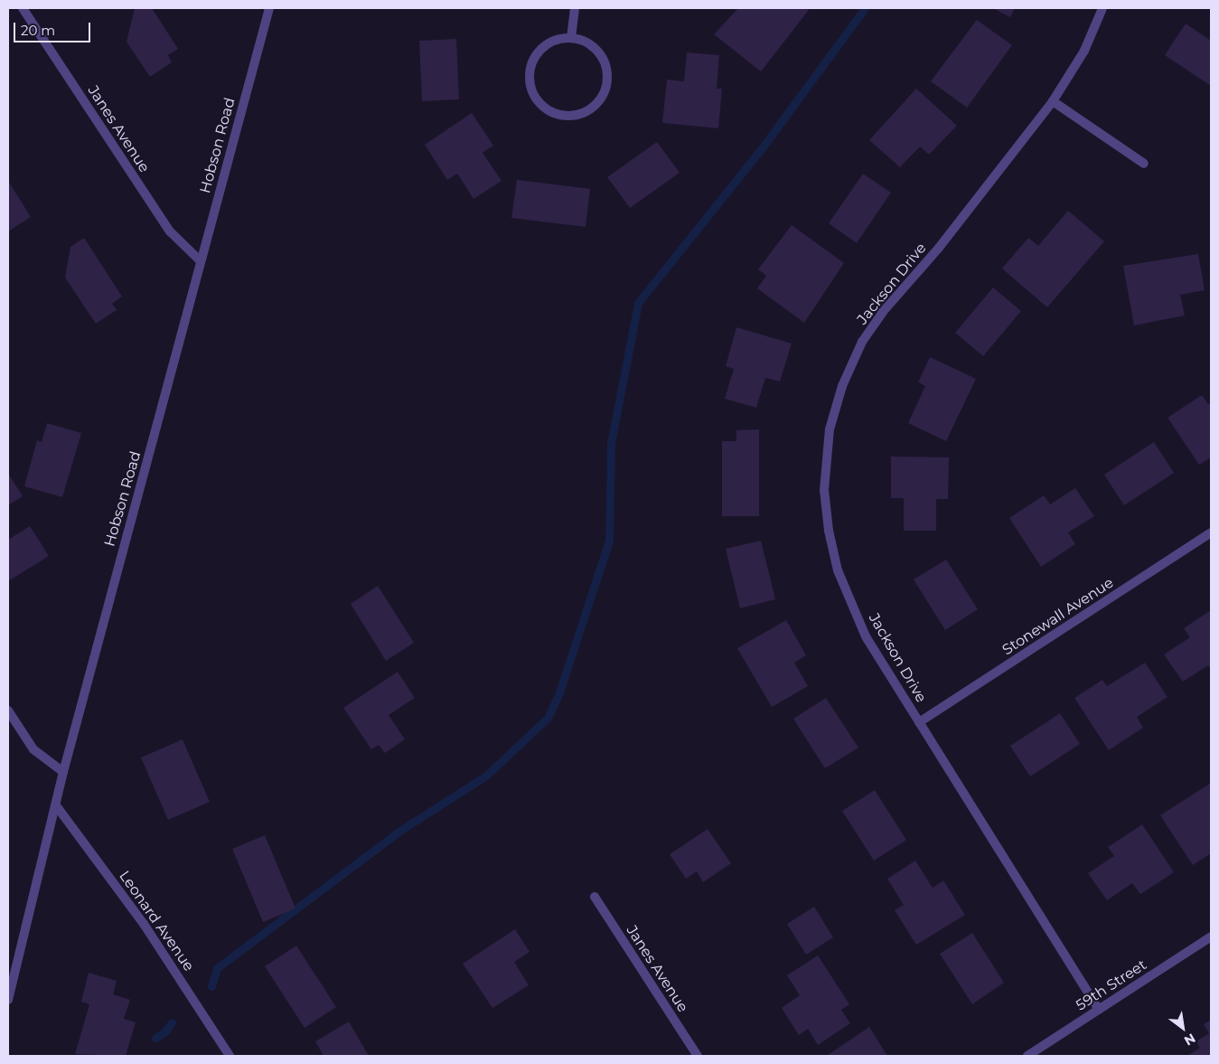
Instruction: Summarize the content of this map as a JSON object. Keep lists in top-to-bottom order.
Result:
{
  "streets": {
    "street": [
      "Janes Avenue",
      "Hobson Road",
      "Jackson Drive",
      "Stonewall Avenue",
      "Leonard Avenue",
      "59th Street"
    ]
  },
  "crossings": [
    ["Janes Avenue", "Hobson Road"],
    ["Hobson Road", "Leonard Avenue"],
    ["Jackson Drive", "Stonewall Avenue"],
    ["Jackson Drive", "59th Street"]
  ],
  "scale_bar": "20 m",
  "north": "bottom right"
}
